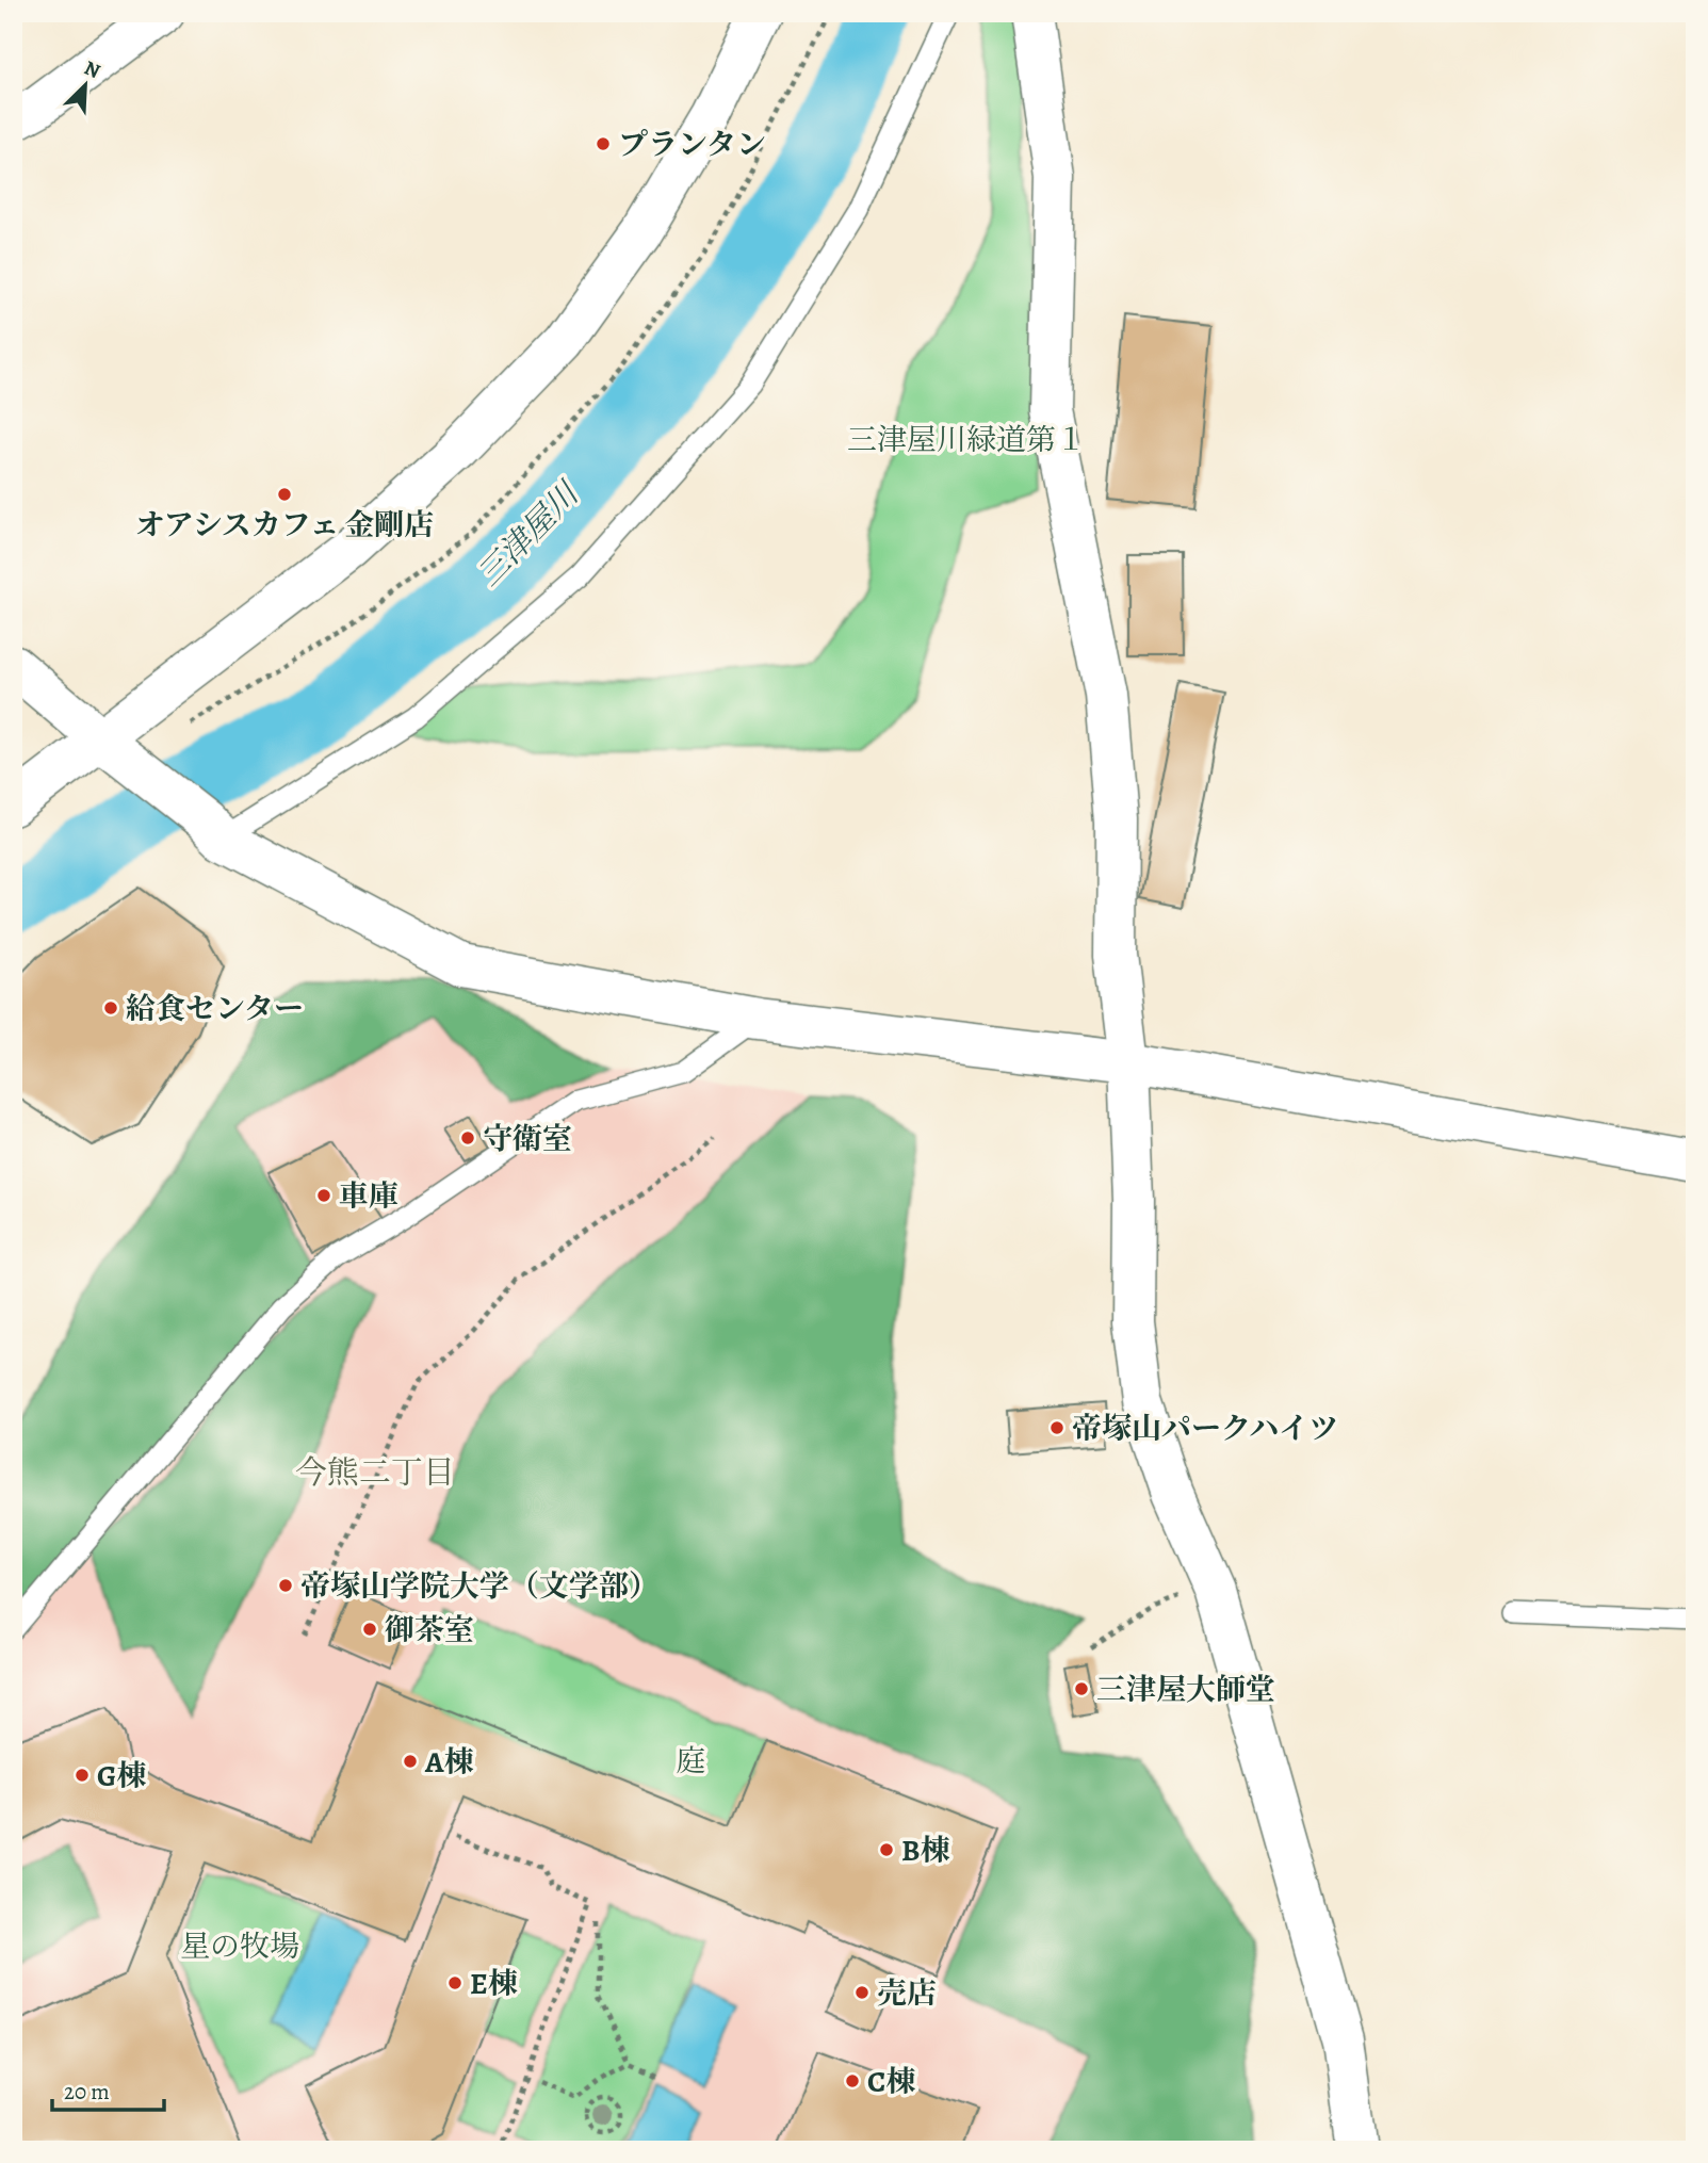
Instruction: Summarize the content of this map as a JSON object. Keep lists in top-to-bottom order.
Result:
{
  "districts": ["今熊二丁目"],
  "water": ["三津屋川"],
  "parks": ["三津屋川緑道第１", "庭", "星の牧場"],
  "places": [
    "プランタン",
    "オアシスカフェ 金剛店",
    "給食センター",
    "守衛室",
    "車庫",
    "帝塚山パークハイツ",
    "帝塚山学院大学（文学部）",
    "御茶室",
    "三津屋大師堂",
    "A棟",
    "G棟",
    "B棟",
    "E棟",
    "売店",
    "C棟"
  ],
  "scale_bar": "20 m",
  "north": "top right"
}
